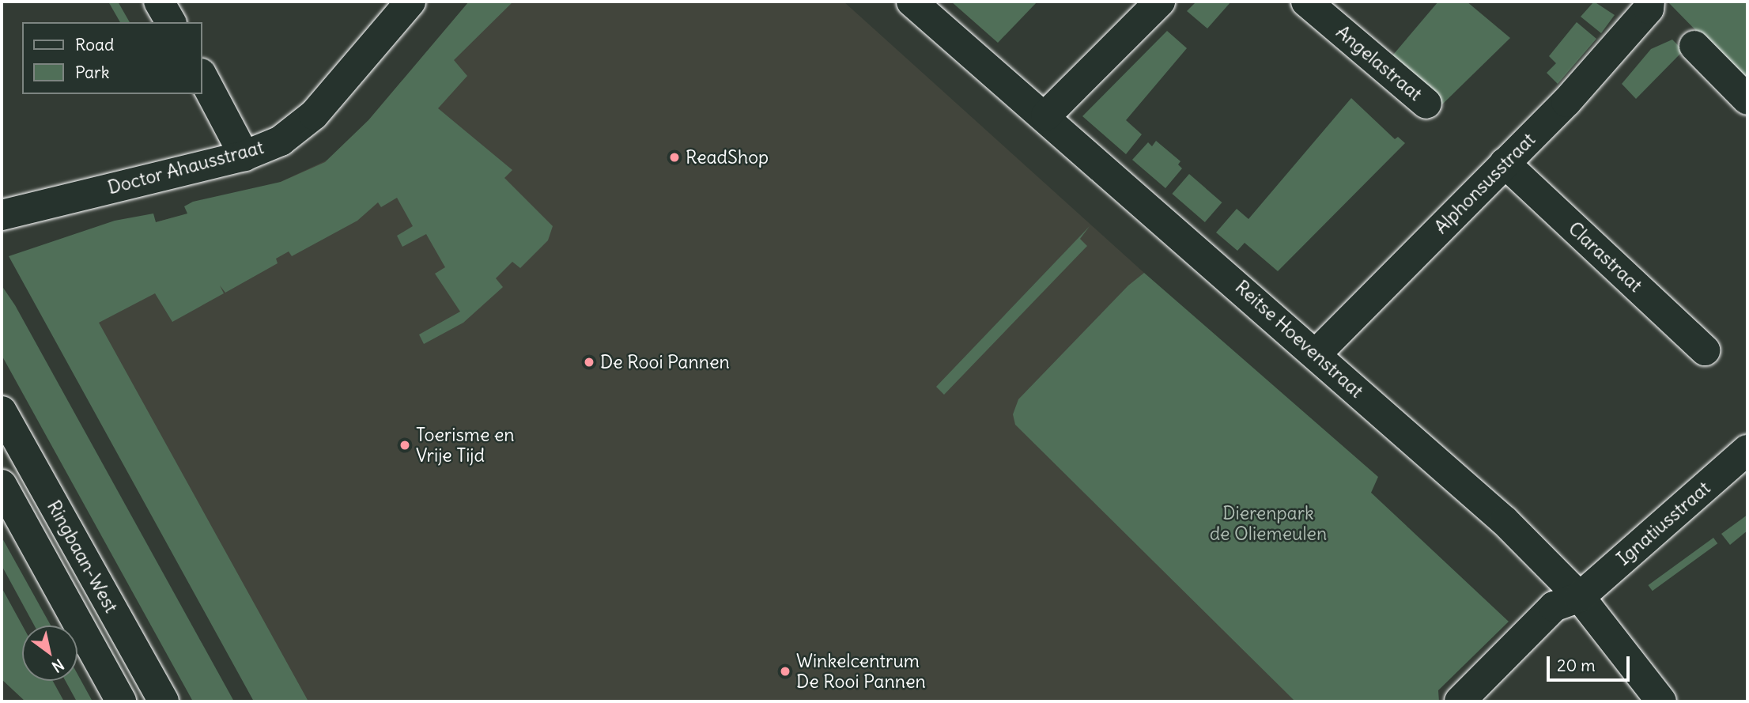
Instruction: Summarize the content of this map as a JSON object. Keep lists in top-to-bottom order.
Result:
{
  "streets": {
    "street": [
      "Angelastraat",
      "Doctor Ahausstraat",
      "Alphonsusstraat",
      "Clarastraat",
      "Reitse Hoevenstraat",
      "Ignatiusstraat",
      "Ringbaan-West"
    ]
  },
  "crossings": [
    ["Alphonsusstraat", "Clarastraat"],
    ["Alphonsusstraat", "Reitse Hoevenstraat"],
    ["Reitse Hoevenstraat", "Ignatiusstraat"]
  ],
  "parks": ["Dierenpark de Oliemeulen"],
  "places": [
    "ReadShop",
    "De Rooi Pannen",
    "Toerisme en Vrije Tijd",
    "Winkelcentrum De Rooi Pannen"
  ],
  "legend": ["Road", "Park"],
  "scale_bar": "20 m",
  "north": "bottom right"
}
